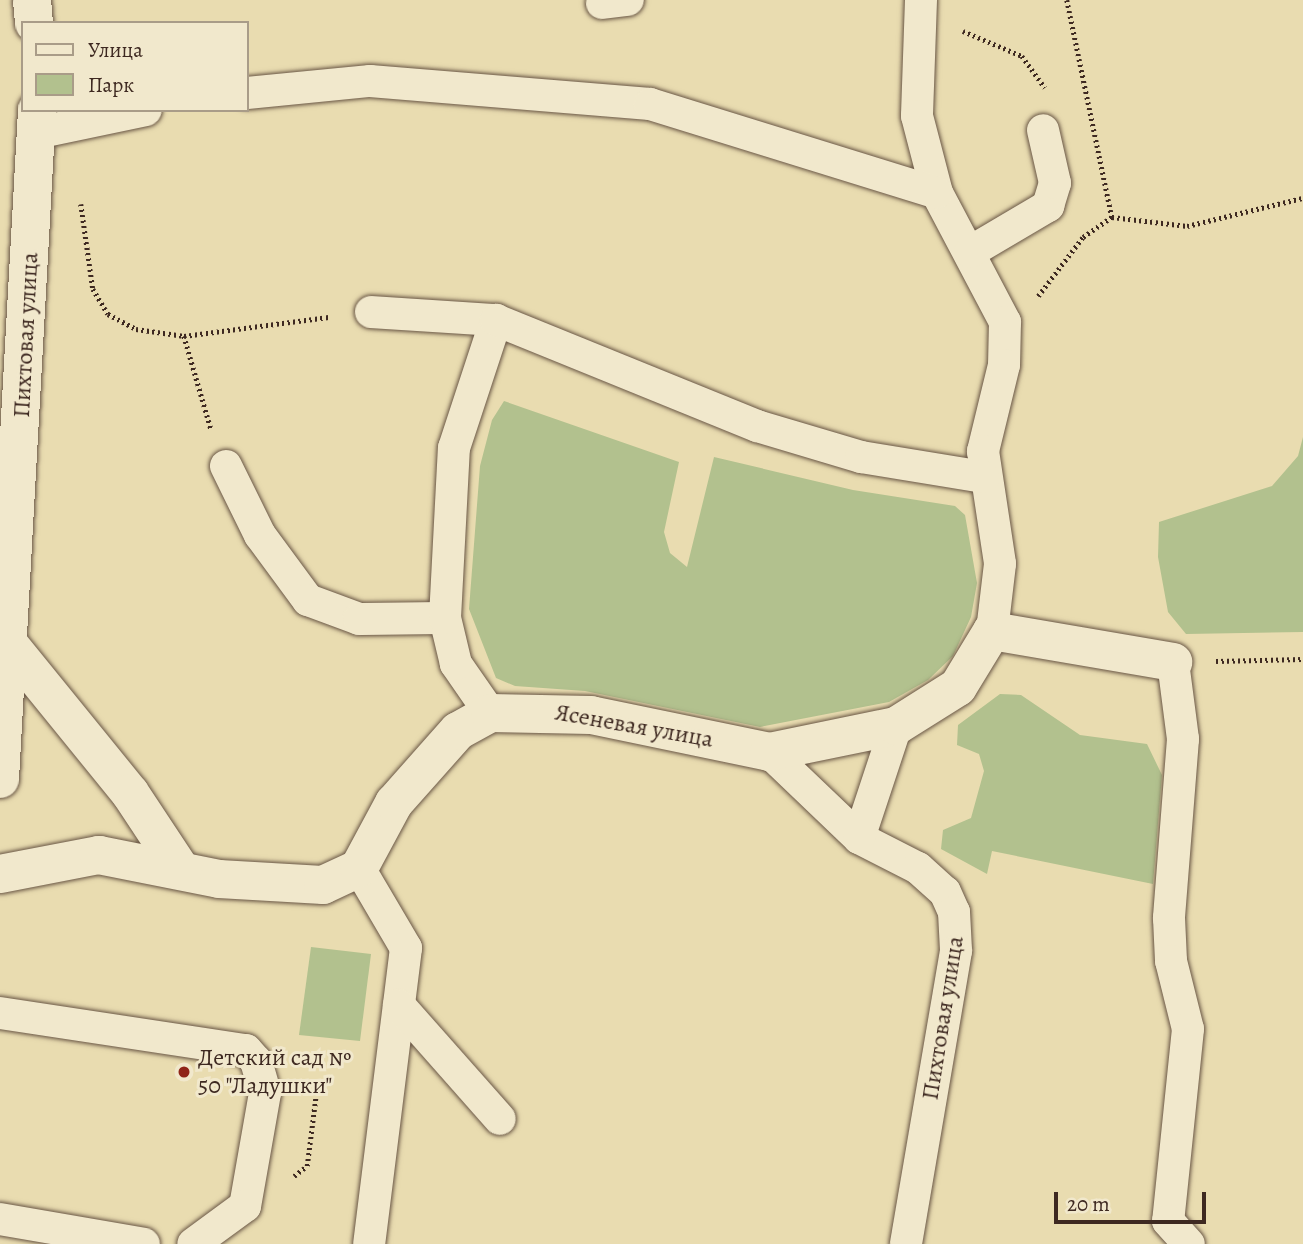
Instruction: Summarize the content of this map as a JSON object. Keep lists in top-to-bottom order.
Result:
{
  "streets": {
    "street": ["Пихтовая улица", "Ясеневая улица"]
  },
  "crossings": [
    ["Пихтовая улица", "Ясеневая улица"]
  ],
  "places": ["Детский сад № 50 \"Ладушки\""],
  "legend": ["Улица", "Парк"],
  "scale_bar": "20 m"
}
